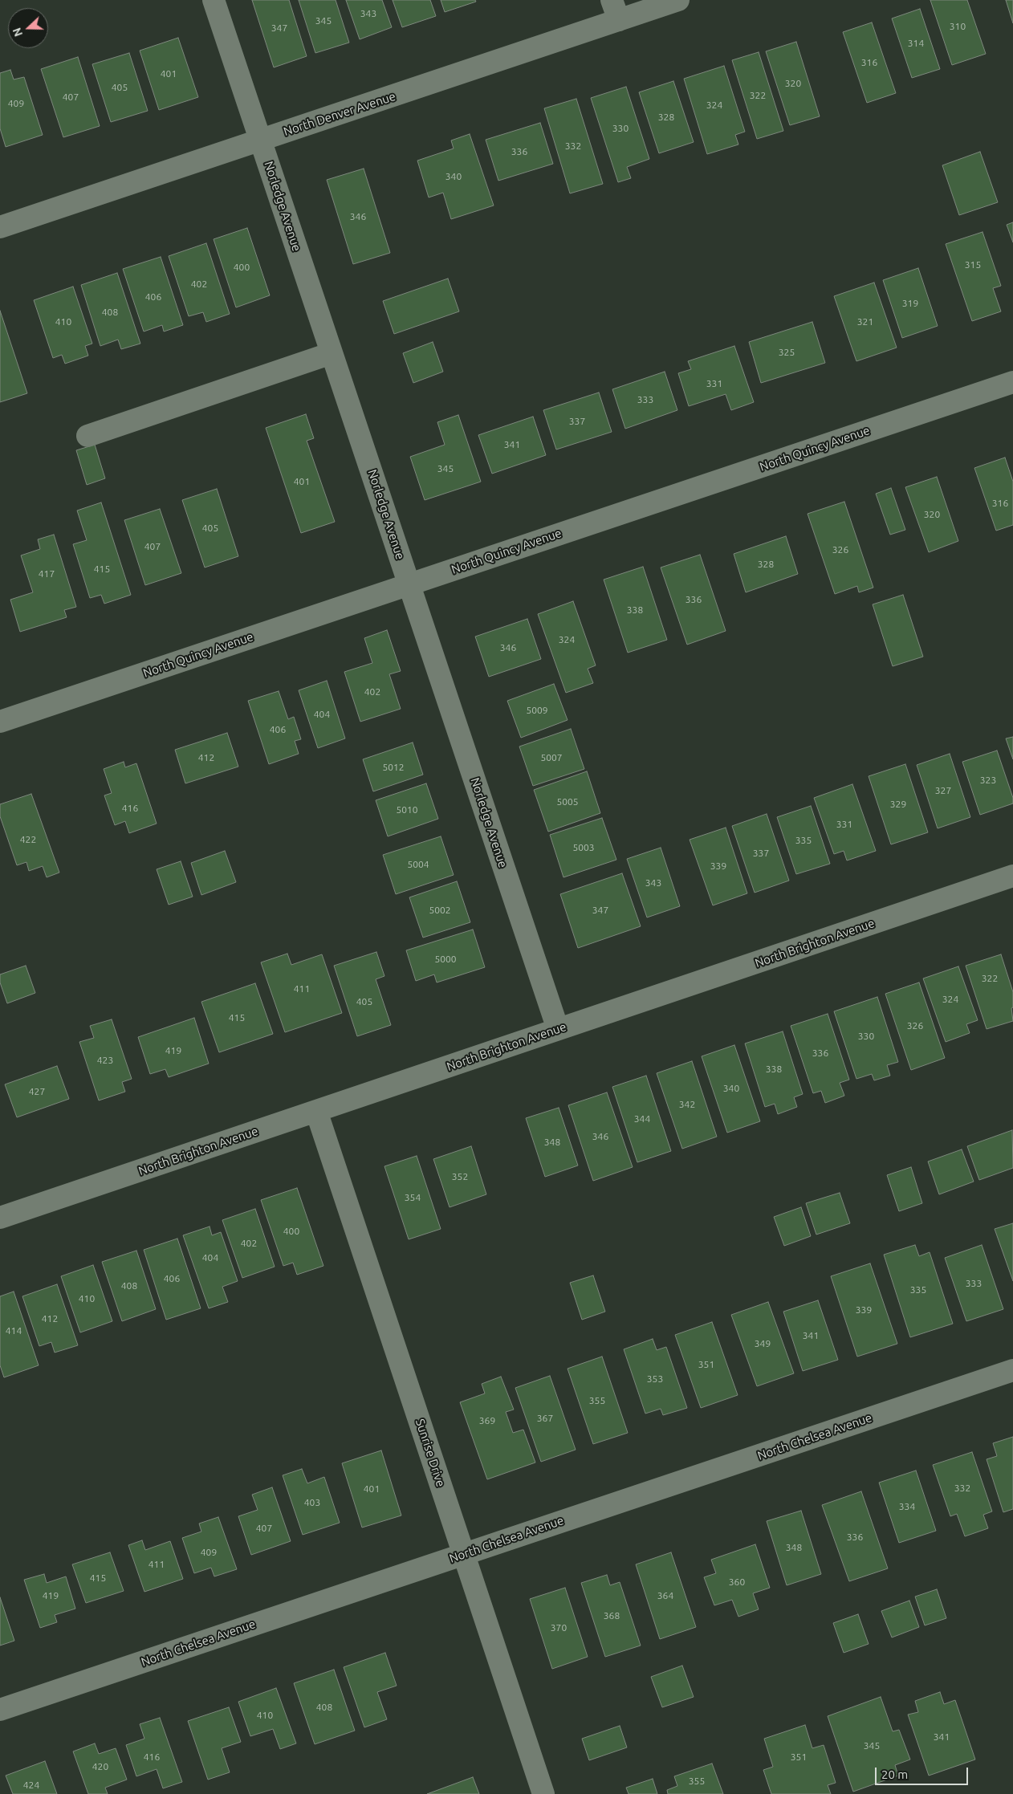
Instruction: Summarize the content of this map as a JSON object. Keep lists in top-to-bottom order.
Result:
{
  "streets": {
    "street": [
      "North Denver Avenue",
      "Norledge Avenue",
      "North Quincy Avenue",
      "North Brighton Avenue",
      "North Chelsea Avenue",
      "Sunrise Drive"
    ]
  },
  "crossings": [
    ["North Denver Avenue", "Norledge Avenue"],
    ["Norledge Avenue", "North Quincy Avenue"],
    ["Norledge Avenue", "North Brighton Avenue"],
    ["North Brighton Avenue", "Sunrise Drive"],
    ["North Chelsea Avenue", "Sunrise Drive"]
  ],
  "house_numbers": [
    "343",
    "345",
    "310",
    "347",
    "314",
    "316",
    "401",
    "320",
    "405",
    "322",
    "407",
    "409",
    "324",
    "328",
    "330",
    "332",
    "336",
    "340",
    "346",
    "315",
    "400",
    "402",
    "406",
    "319",
    "408",
    "410",
    "321",
    "325",
    "331",
    "333",
    "337",
    "341",
    "345",
    "401",
    "316",
    "320",
    "405",
    "407",
    "326",
    "328",
    "415",
    "417",
    "336",
    "338",
    "324",
    "346",
    "402",
    "5009",
    "404",
    "406",
    "412",
    "5007",
    "5012",
    "323",
    "327",
    "5005",
    "329",
    "416",
    "5010",
    "331",
    "422",
    "335",
    "5003",
    "337",
    "5004",
    "339",
    "343",
    "5002",
    "347",
    "5000",
    "322",
    "411",
    "324",
    "405",
    "415",
    "326",
    "330",
    "419",
    "336",
    "423",
    "338",
    "340",
    "427",
    "342",
    "344",
    "346",
    "348",
    "352",
    "354",
    "400",
    "402",
    "404",
    "406",
    "333",
    "408",
    "335",
    "410",
    "339",
    "412",
    "414",
    "341",
    "349",
    "351",
    "353",
    "355",
    "367",
    "369",
    "332",
    "401",
    "403",
    "334",
    "407",
    "336",
    "348",
    "409",
    "411",
    "415",
    "360",
    "419",
    "364",
    "368",
    "370",
    "408",
    "410",
    "341",
    "345",
    "416",
    "351",
    "420",
    "355",
    "424"
  ],
  "scale_bar": "20 m",
  "north": "left"
}
